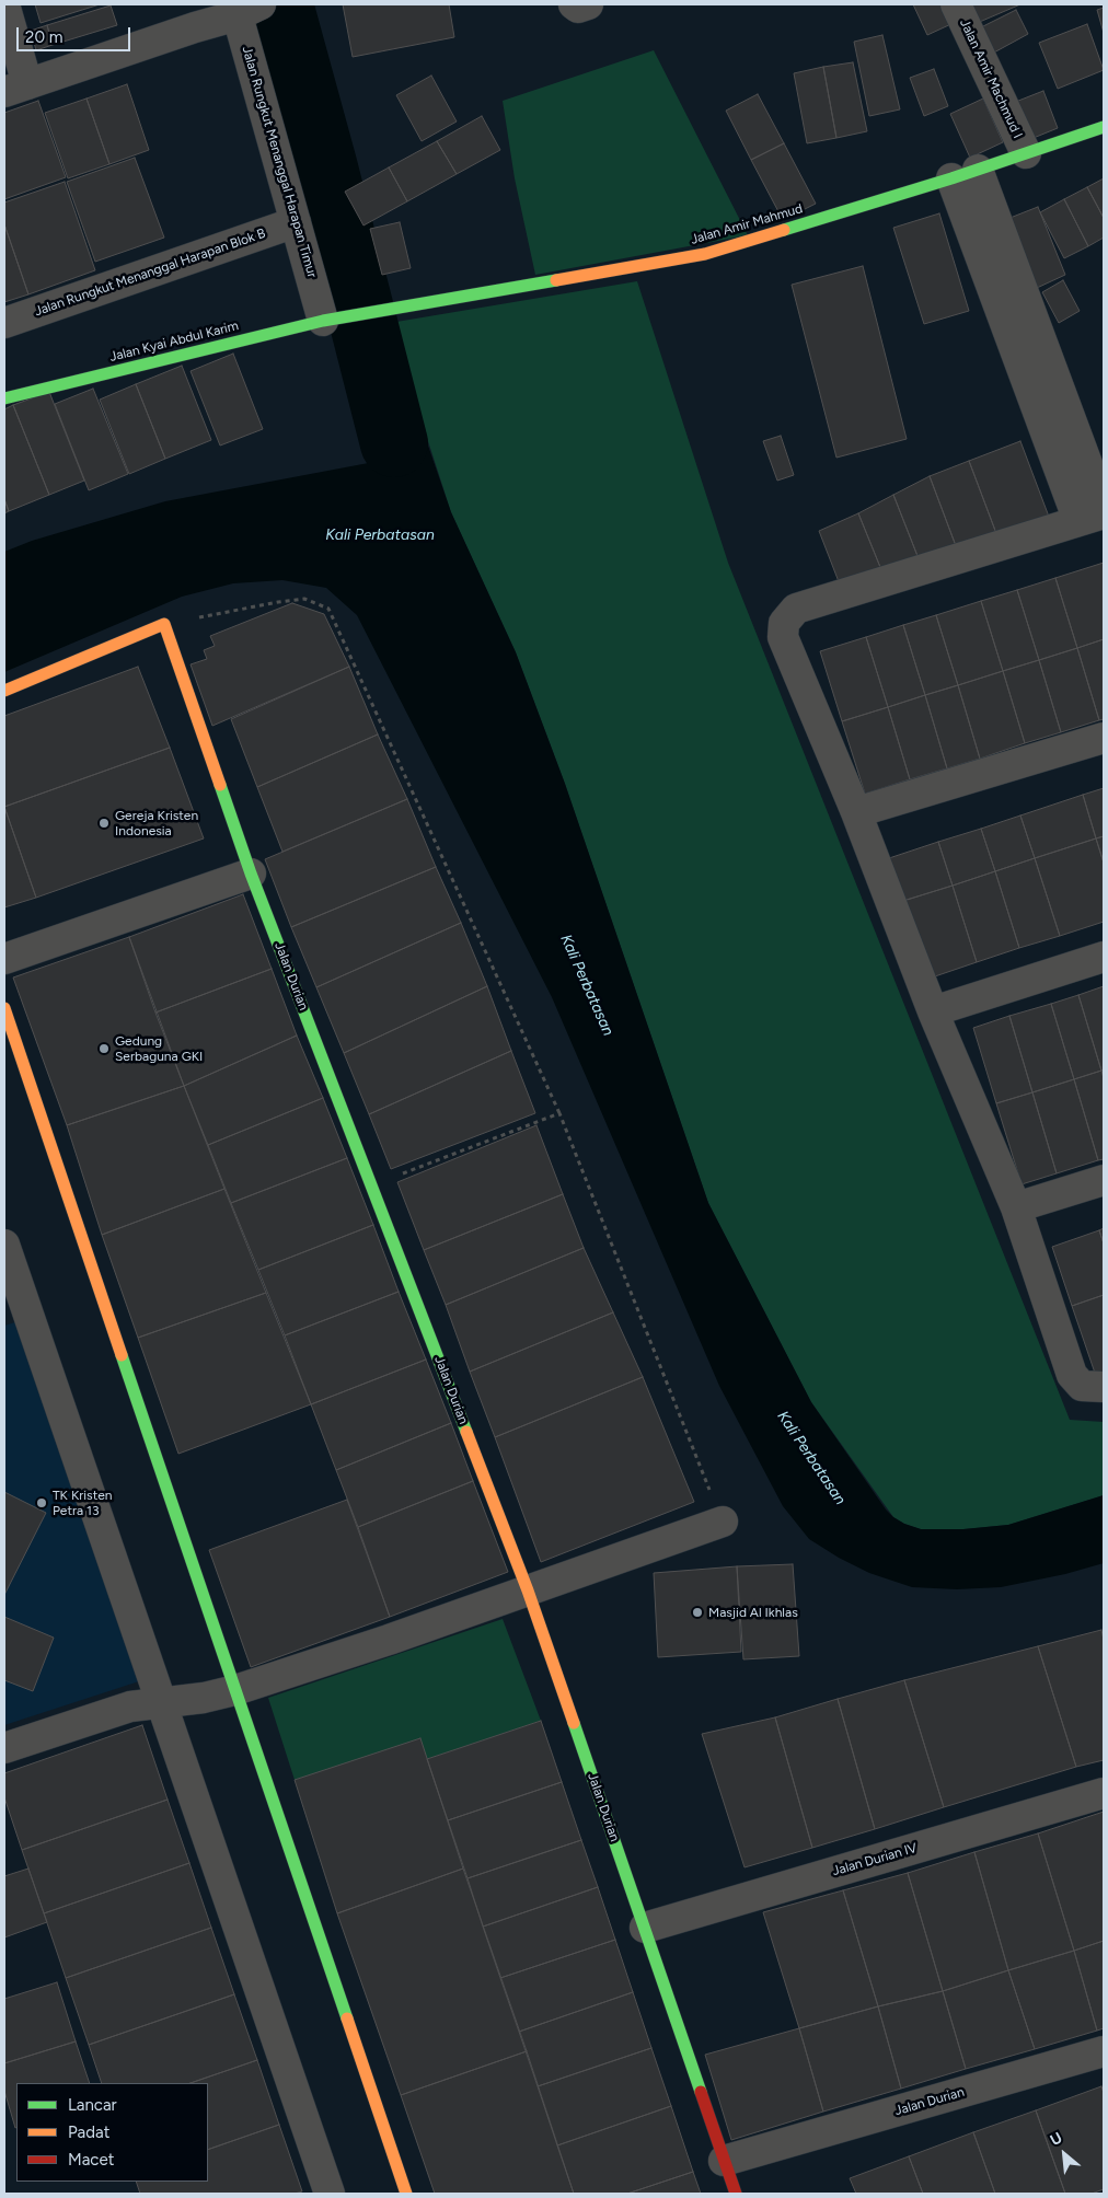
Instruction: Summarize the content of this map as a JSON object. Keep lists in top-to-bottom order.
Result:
{
  "streets": {
    "street": [
      "Jalan Amir Machmud I",
      "Jalan Rungkut Menanggal Harapan Timur",
      "Jalan Amir Mahmud",
      "Jalan Rungkut Menanggal Harapan Blok B",
      "Jalan Kyai Abdul Karim",
      "Jalan Durian",
      "Jalan Durian IV"
    ]
  },
  "crossings": [
    ["Jalan Amir Machmud I", "Jalan Amir Mahmud"],
    ["Jalan Rungkut Menanggal Harapan Timur", "Jalan Amir Mahmud"],
    ["Jalan Rungkut Menanggal Harapan Timur", "Jalan Rungkut Menanggal Harapan Blok B"],
    ["Jalan Rungkut Menanggal Harapan Timur", "Jalan Kyai Abdul Karim"],
    ["Jalan Amir Mahmud", "Jalan Kyai Abdul Karim"],
    ["Jalan Durian", "Jalan Durian IV"]
  ],
  "water": ["Kali Perbatasan"],
  "places": [
    "Gereja Kristen Indonesia",
    "Gedung Serbaguna GKI",
    "TK Kristen Petra 13",
    "Masjid Al Ikhlas"
  ],
  "legend": ["Lancar", "Padat", "Macet"],
  "scale_bar": "20 m",
  "north": "top left"
}
